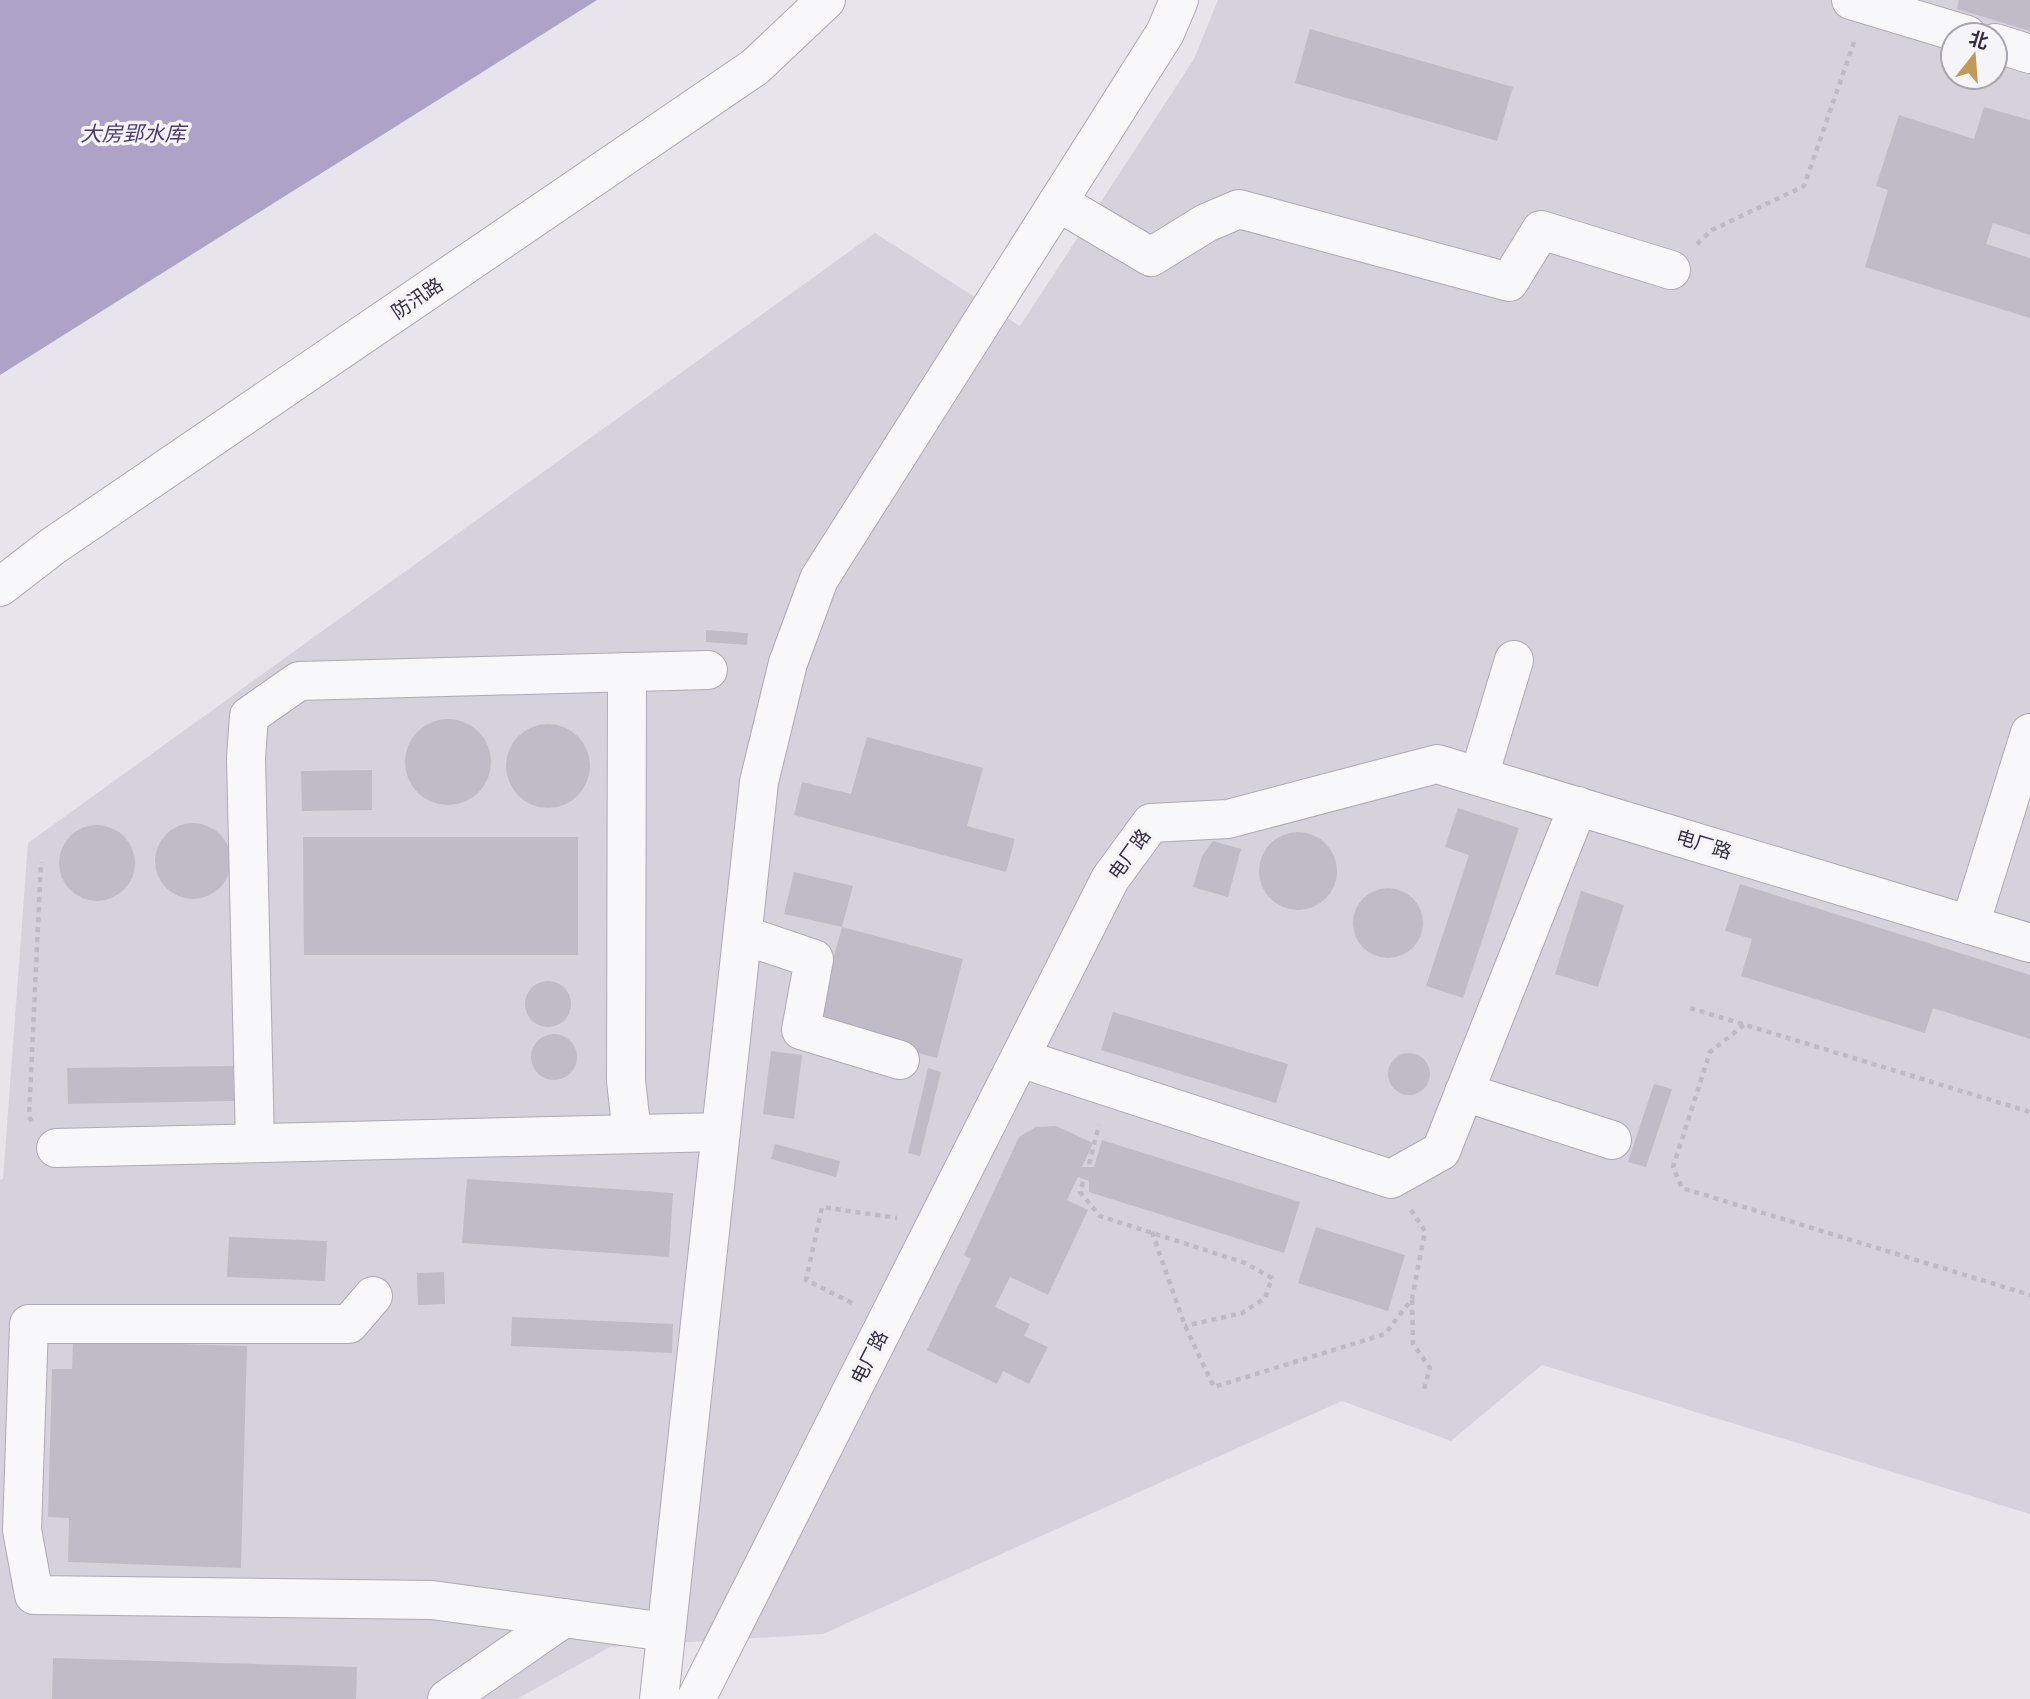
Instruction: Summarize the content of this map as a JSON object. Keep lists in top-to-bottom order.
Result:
{
  "streets": {
    "street": ["防汛路", "电厂路"]
  },
  "water": ["大房郢水库"],
  "north": "top"
}
